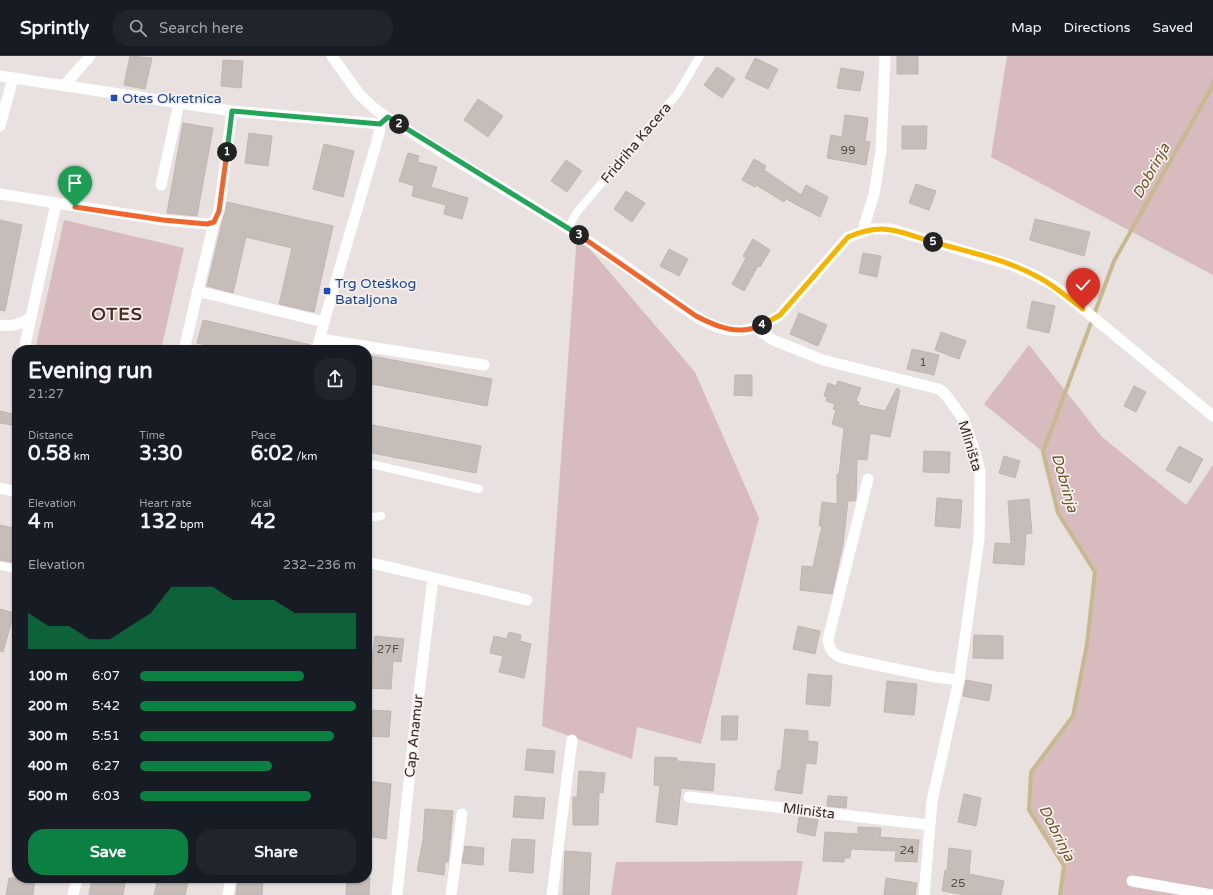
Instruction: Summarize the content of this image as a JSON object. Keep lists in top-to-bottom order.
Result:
{
  "streets": {
    "street": ["Mliništa", "Cap Anamur"],
    "lane": ["Fridriha Kacera"]
  },
  "districts": ["OTES"],
  "water": ["Dobrinja"],
  "places": {
    "transit": ["Otes Okretnica", "Trg Oteškog Bataljona"]
  },
  "house_numbers": [
    "99",
    "1",
    "27F",
    "24",
    "25"
  ],
  "page": {
    "header": "Sprintly",
    "search": "Search here",
    "nav": ["Map", "Directions", "Saved"],
    "pins": [
      "2",
      "1",
      "3",
      "5",
      "4"
    ],
    "heading": ["Evening run", "21:27"],
    "stats": [
      ["Distance", "0.58 km"],
      ["Time", "3:30"],
      ["Pace", "6:02 /km"],
      ["Elevation", "4 m"],
      ["Heart rate", "132 bpm"],
      ["kcal", "42"]
    ],
    "chart": ["Elevation", "232–236 m"],
    "list": [
      {
        "name": "100 m",
        "note": "6:07"
      },
      {
        "name": "200 m",
        "note": "5:42"
      },
      {
        "name": "300 m",
        "note": "5:51"
      },
      {
        "name": "400 m",
        "note": "6:27"
      },
      {
        "name": "500 m",
        "note": "6:03"
      }
    ],
    "buttons": ["Save", "Share"]
  }
}
